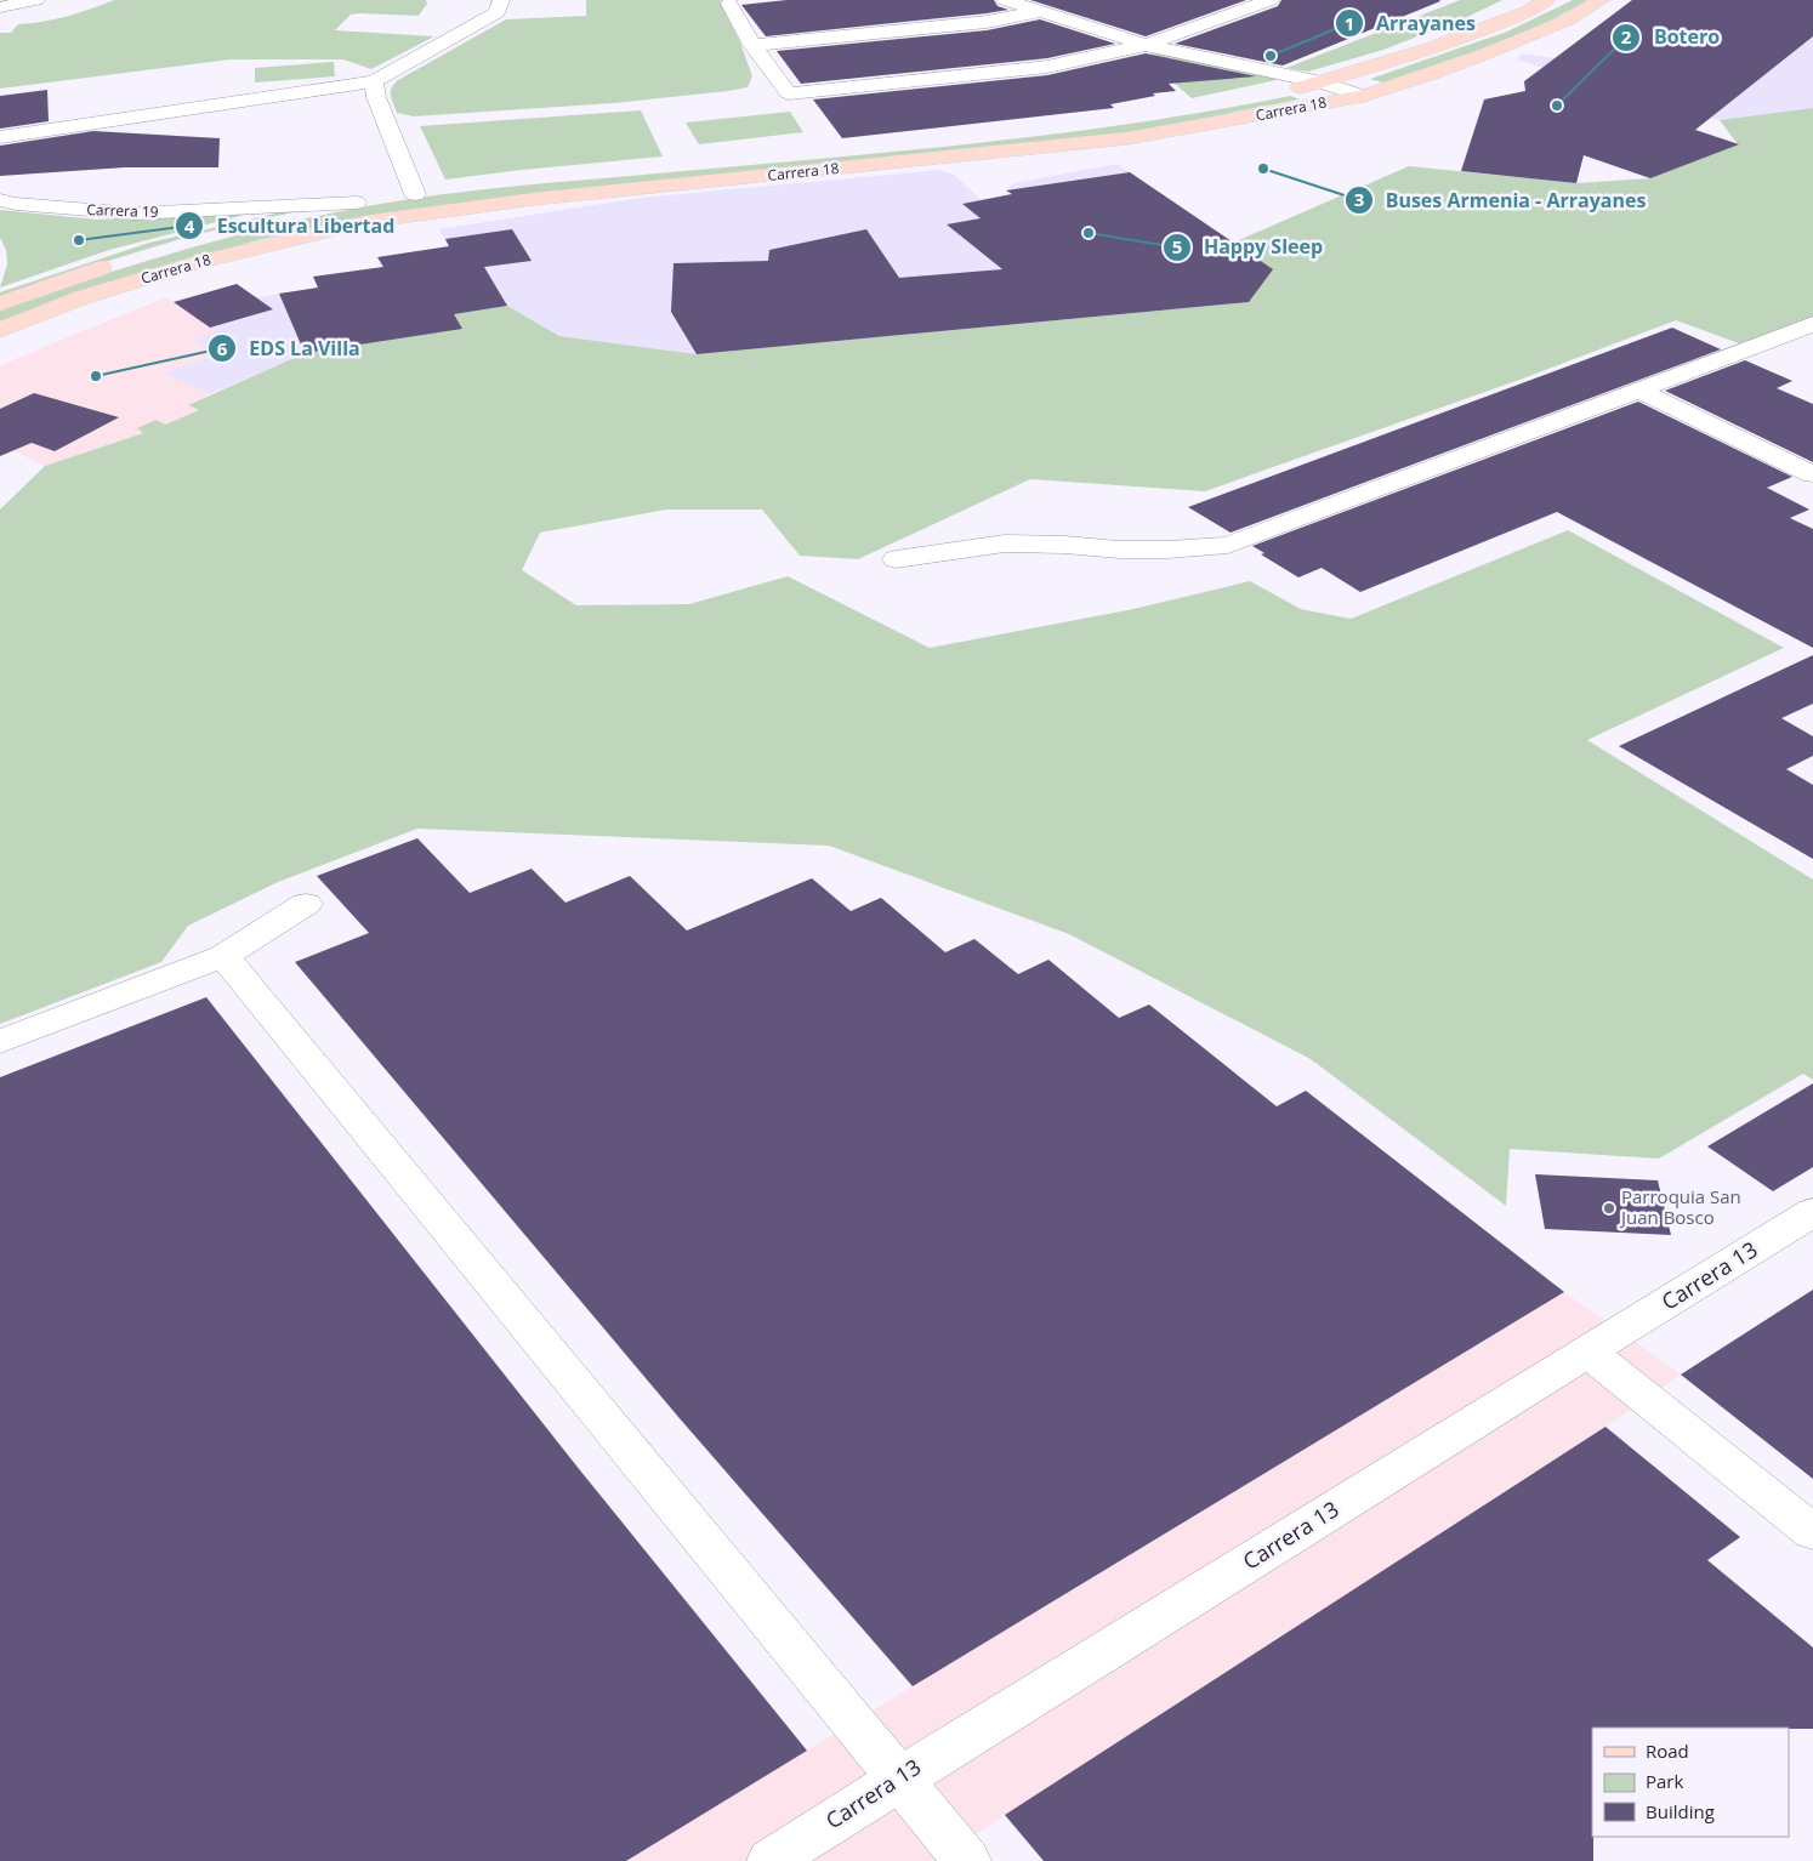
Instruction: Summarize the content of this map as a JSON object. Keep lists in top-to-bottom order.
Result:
{
  "streets": {
    "main road": ["Carrera 18"],
    "street": ["Carrera 19", "Carrera 13"]
  },
  "crossings": [
    ["Carrera 18", "Carrera 19"]
  ],
  "places": [
    "Arrayanes",
    "Botero",
    "Buses Armenia - Arrayanes",
    "Happy Sleep",
    "Escultura Libertad",
    "EDS La Villa",
    "Parroquia San Juan Bosco"
  ],
  "legend": ["Road", "Park", "Building"]
}
